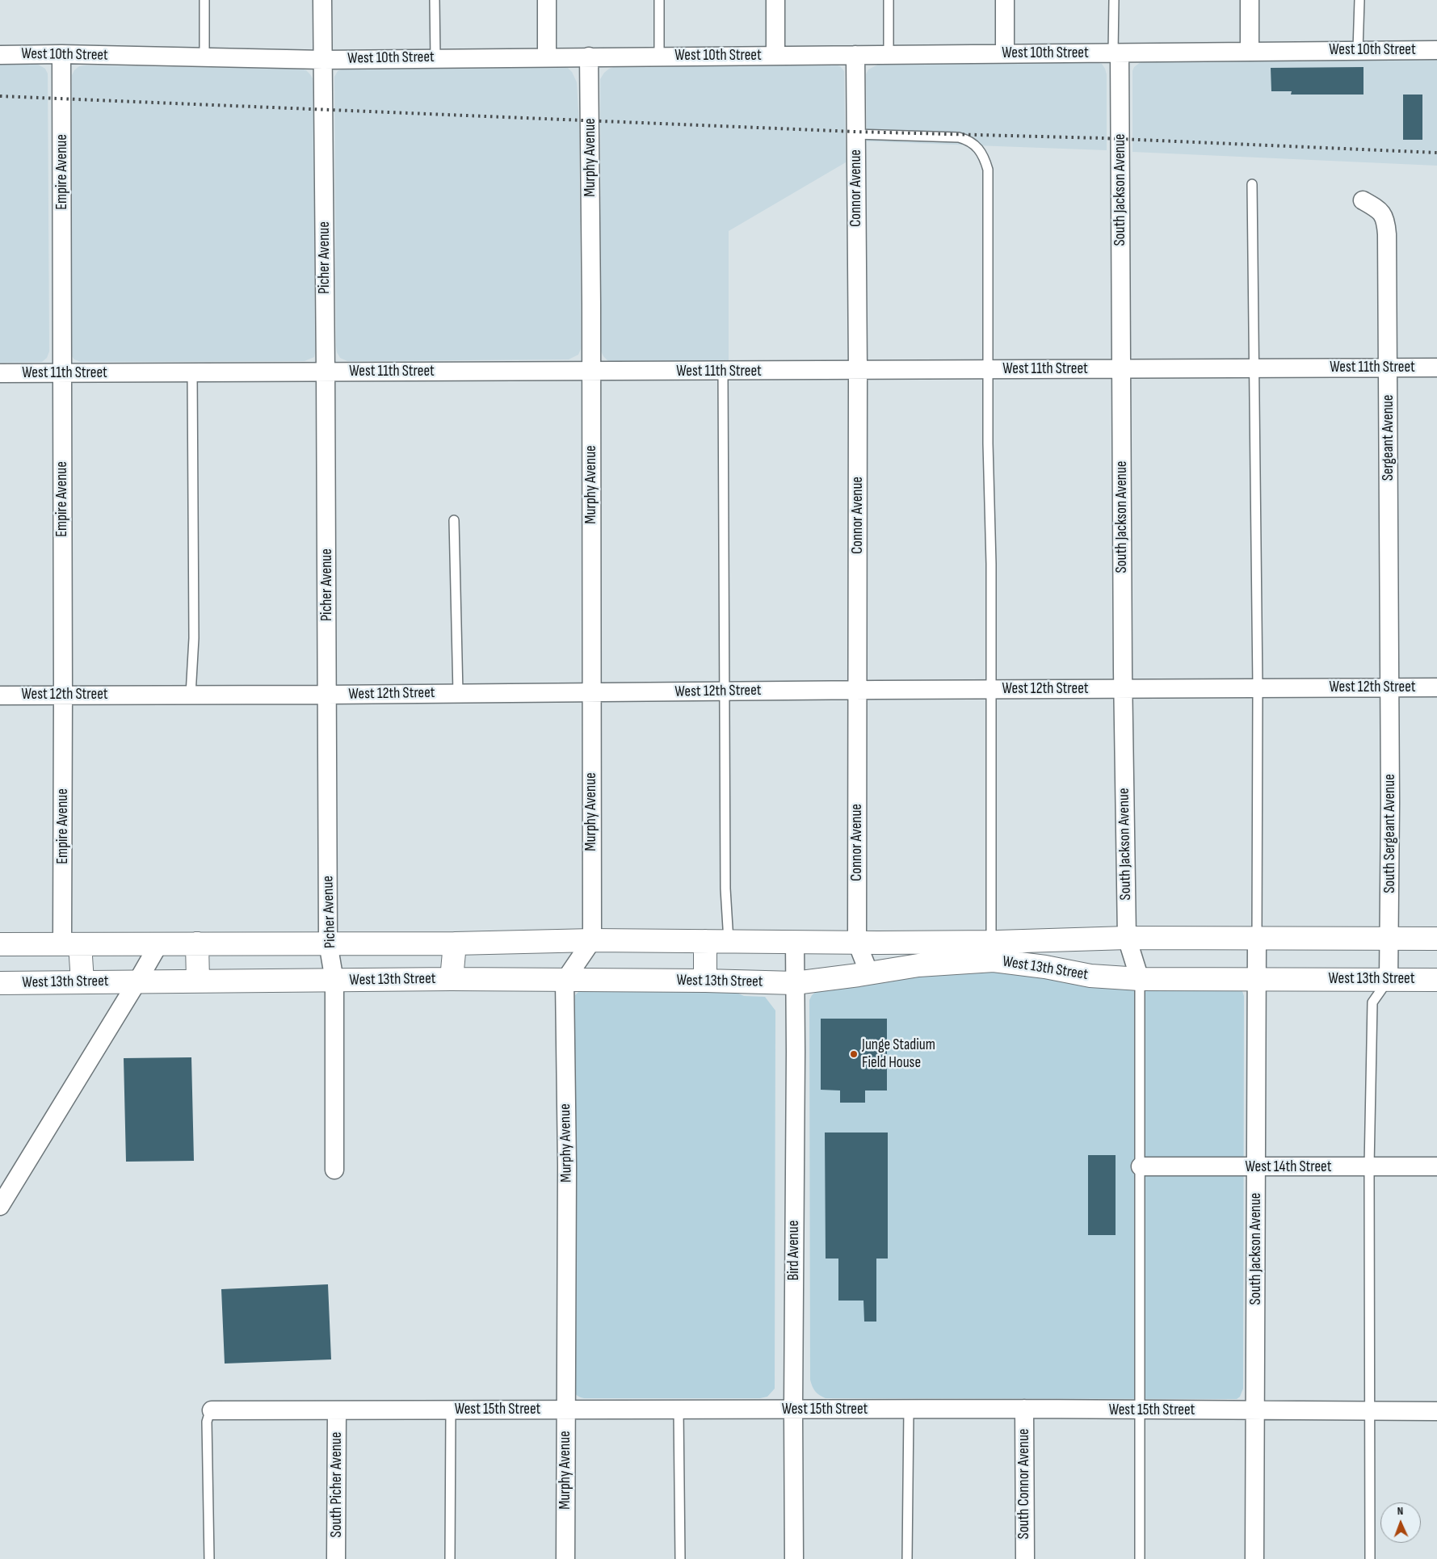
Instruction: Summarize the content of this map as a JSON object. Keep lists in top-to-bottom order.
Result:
{
  "streets": {
    "street": [
      "West 10th Street",
      "Murphy Avenue",
      "Empire Avenue",
      "Connor Avenue",
      "South Jackson Avenue",
      "Picher Avenue",
      "West 11th Street",
      "Sergeant Avenue",
      "West 12th Street",
      "South Sergeant Avenue",
      "West 13th Street",
      "West 14th Street",
      "Bird Avenue",
      "West 15th Street",
      "South Connor Avenue",
      "South Picher Avenue"
    ]
  },
  "crossings": [
    ["West 10th Street", "Murphy Avenue"],
    ["West 10th Street", "Empire Avenue"],
    ["West 10th Street", "Connor Avenue"],
    ["West 10th Street", "South Jackson Avenue"],
    ["West 10th Street", "Picher Avenue"],
    ["Murphy Avenue", "West 11th Street"],
    ["Murphy Avenue", "West 12th Street"],
    ["Murphy Avenue", "West 13th Street"],
    ["Murphy Avenue", "West 15th Street"],
    ["Empire Avenue", "West 11th Street"],
    ["Empire Avenue", "West 12th Street"],
    ["Empire Avenue", "West 13th Street"],
    ["Connor Avenue", "West 11th Street"],
    ["Connor Avenue", "West 12th Street"],
    ["Connor Avenue", "West 13th Street"],
    ["South Jackson Avenue", "West 11th Street"],
    ["South Jackson Avenue", "West 12th Street"],
    ["South Jackson Avenue", "West 13th Street"],
    ["South Jackson Avenue", "West 14th Street"],
    ["South Jackson Avenue", "West 15th Street"],
    ["Picher Avenue", "West 11th Street"],
    ["Picher Avenue", "West 12th Street"],
    ["Picher Avenue", "West 13th Street"],
    ["West 11th Street", "Sergeant Avenue"],
    ["Sergeant Avenue", "West 12th Street"],
    ["Sergeant Avenue", "South Sergeant Avenue"],
    ["West 12th Street", "South Sergeant Avenue"],
    ["South Sergeant Avenue", "West 13th Street"],
    ["West 13th Street", "Bird Avenue"],
    ["Bird Avenue", "West 15th Street"],
    ["West 15th Street", "South Connor Avenue"],
    ["West 15th Street", "South Picher Avenue"]
  ],
  "places": ["Junge Stadium Field House"],
  "north": "top"
}
